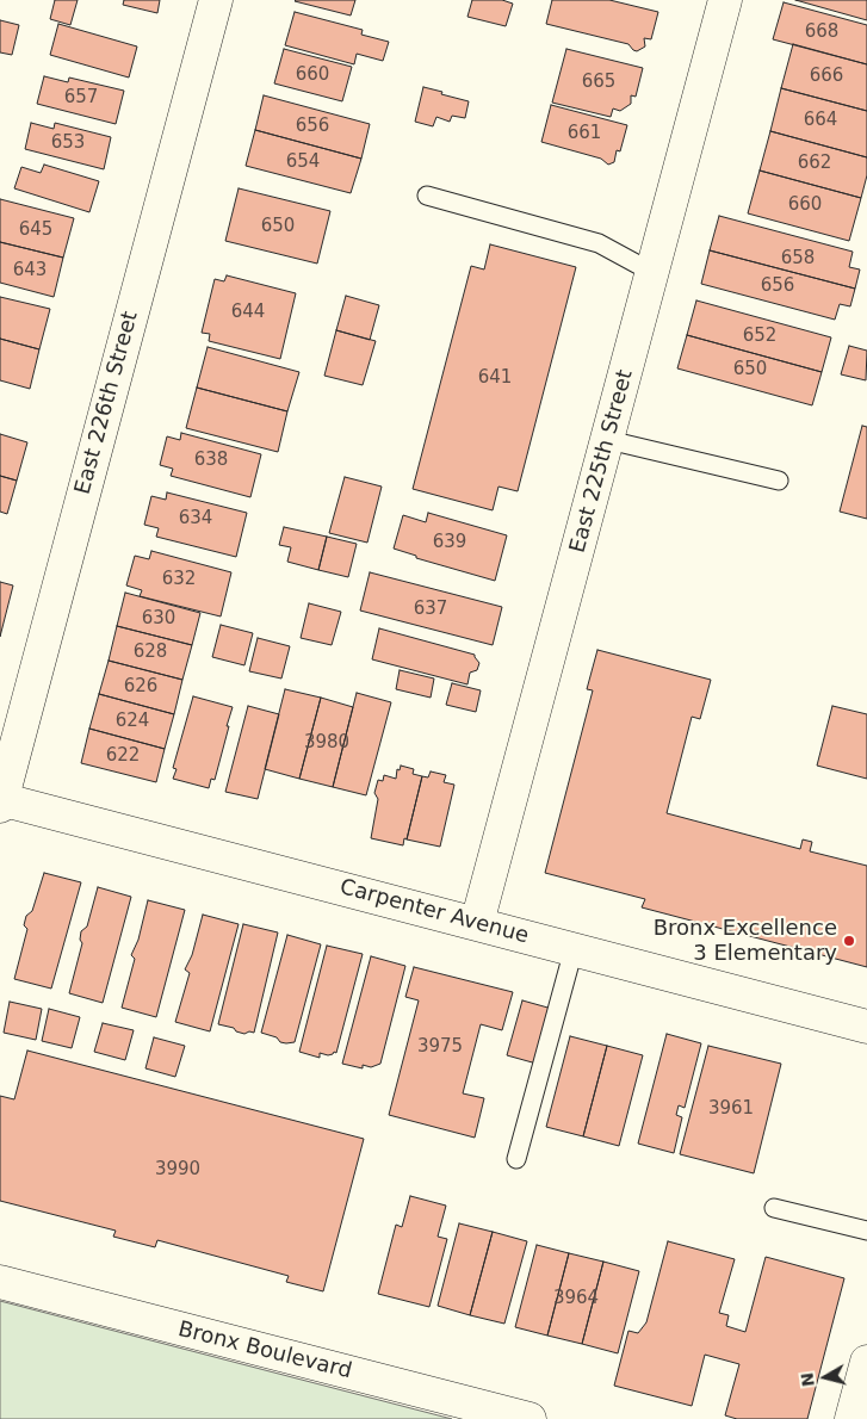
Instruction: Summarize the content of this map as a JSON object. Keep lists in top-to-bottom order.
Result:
{
  "streets": {
    "street": [
      "East 226th Street",
      "East 225th Street",
      "Carpenter Avenue",
      "Bronx Boulevard"
    ]
  },
  "crossings": [
    ["East 226th Street", "Carpenter Avenue"],
    ["East 225th Street", "Carpenter Avenue"]
  ],
  "places": ["Bronx Excellence 3 Elementary"],
  "house_numbers": [
    "668",
    "660",
    "666",
    "665",
    "657",
    "664",
    "656",
    "661",
    "653",
    "654",
    "662",
    "660",
    "650",
    "645",
    "658",
    "643",
    "656",
    "644",
    "652",
    "650",
    "641",
    "638",
    "634",
    "639",
    "632",
    "637",
    "630",
    "628",
    "626",
    "624",
    "3980",
    "622",
    "3975",
    "3961",
    "3990",
    "3964"
  ],
  "north": "left"
}
